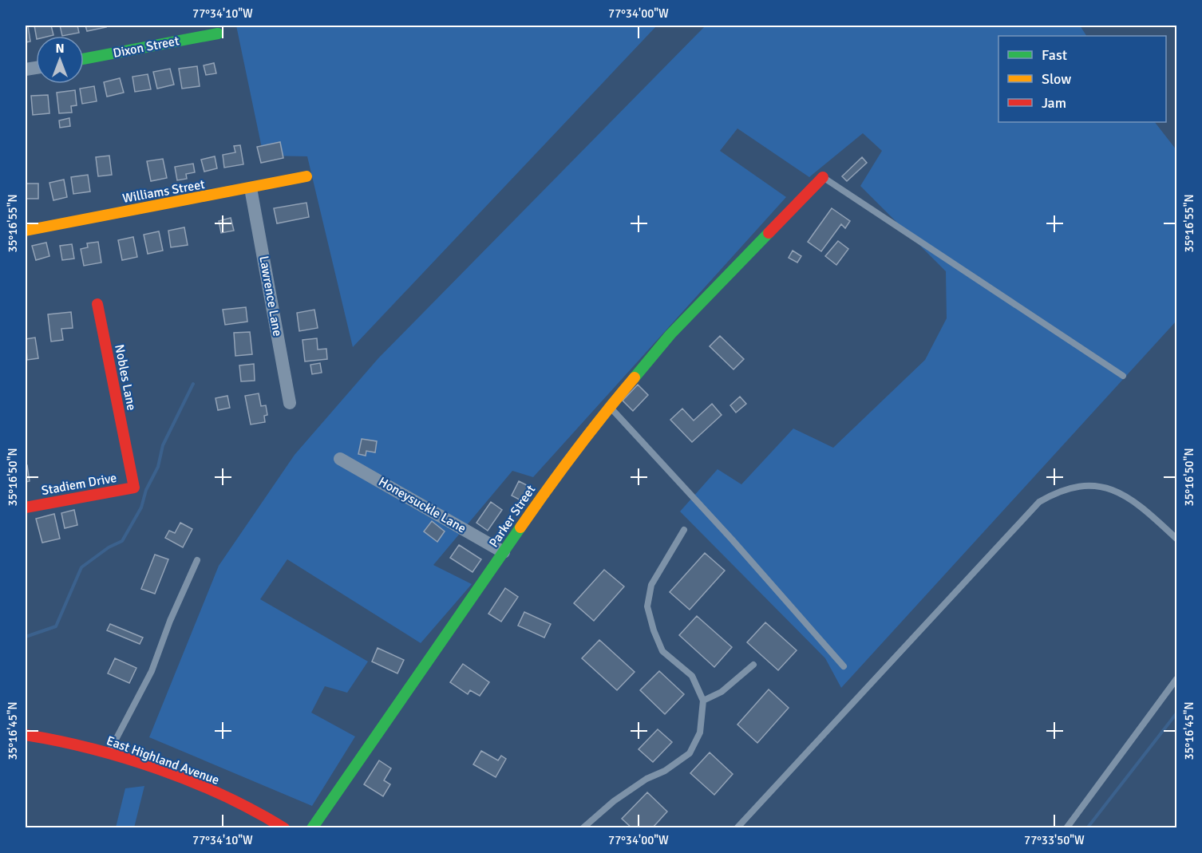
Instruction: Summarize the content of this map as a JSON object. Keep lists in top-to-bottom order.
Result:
{
  "streets": {
    "street": [
      "Dixon Street",
      "Williams Street",
      "Lawrence Lane",
      "Nobles Lane",
      "Stadiem Drive",
      "Honeysuckle Lane",
      "Parker Street",
      "East Highland Avenue"
    ]
  },
  "crossings": [
    ["Williams Street", "Lawrence Lane"],
    ["Nobles Lane", "Stadiem Drive"],
    ["Honeysuckle Lane", "Parker Street"]
  ],
  "legend": ["Fast", "Slow", "Jam"],
  "north": "top",
  "coordinates": [
    "77°34'10\"W",
    "77°34'00\"W",
    "35°16'55\"N",
    "35°16'50\"N",
    "35°16'45\"N",
    "77°33'50\"W"
  ]
}
